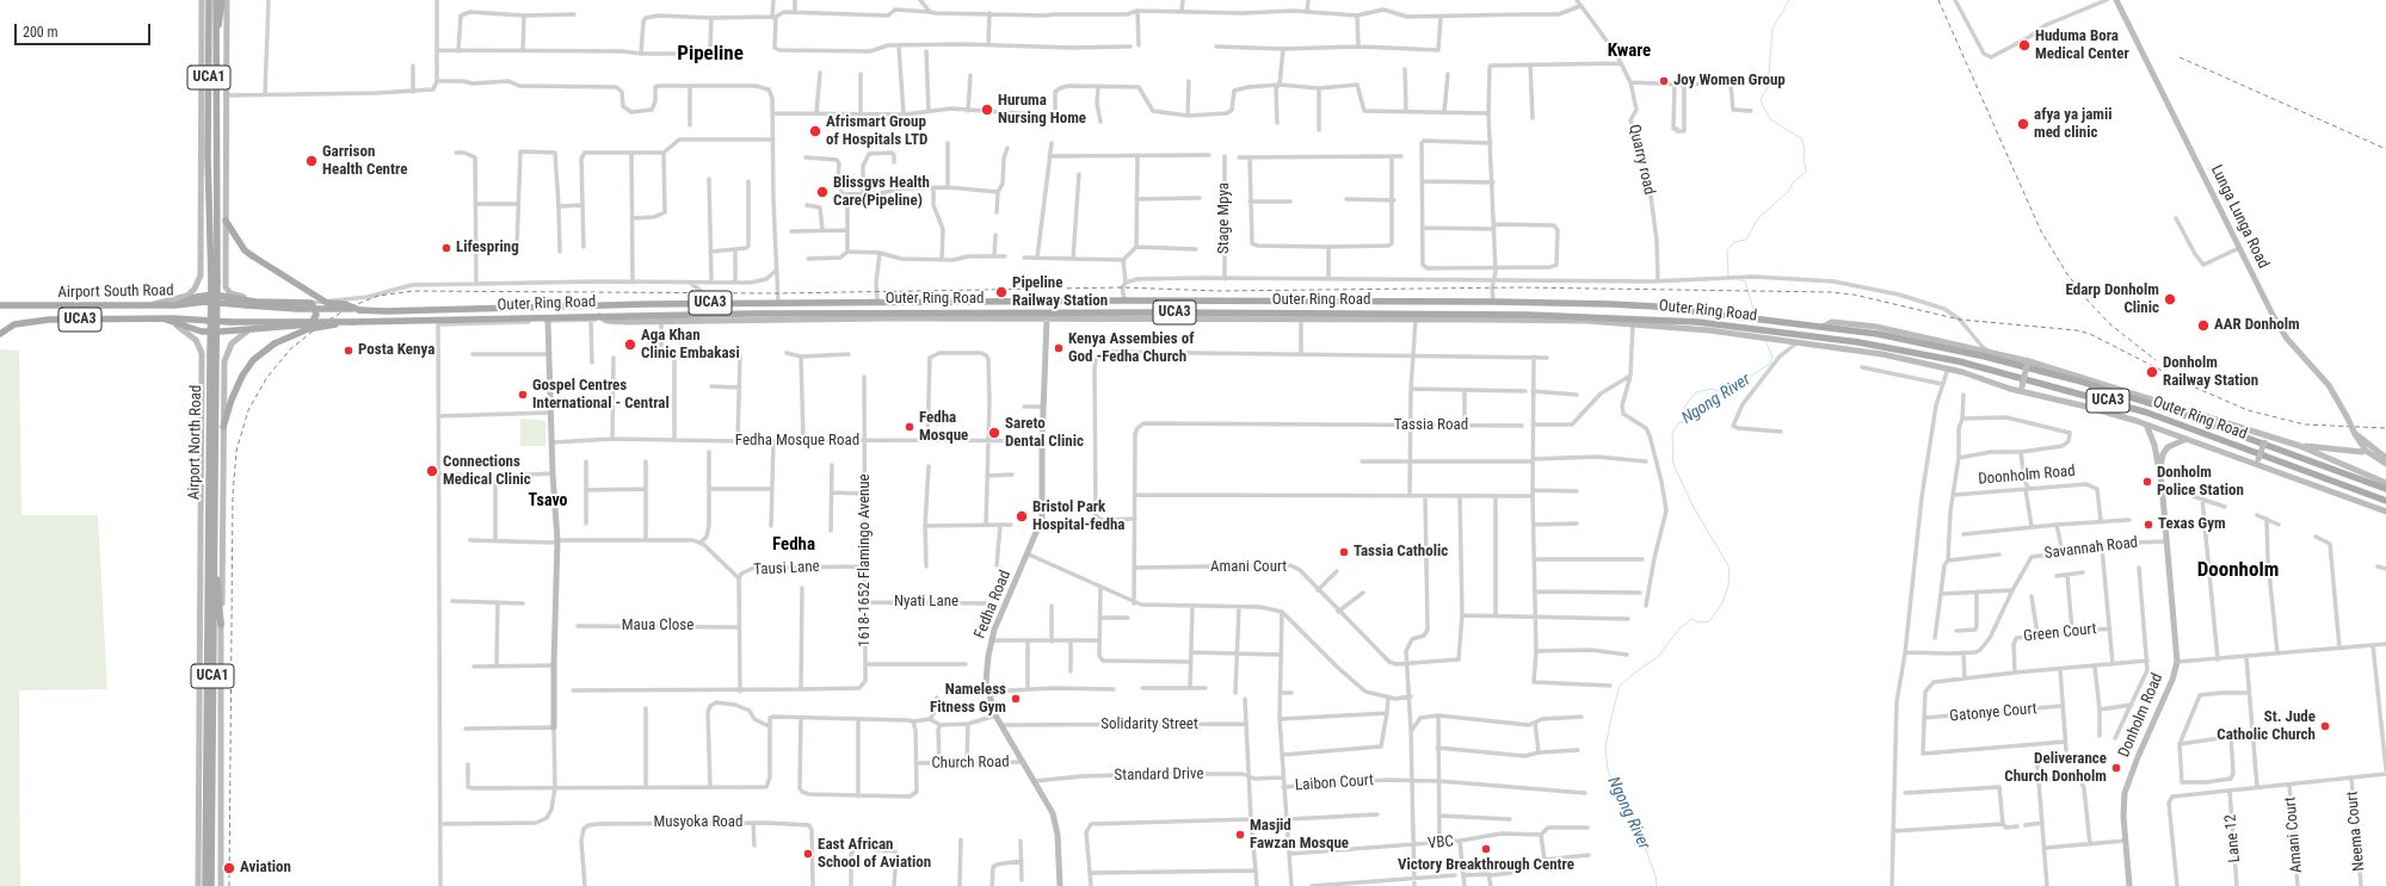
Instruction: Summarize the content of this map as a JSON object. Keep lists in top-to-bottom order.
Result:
{
  "streets": {
    "main road": [
      "UCA1",
      "Lunga Lunga Road",
      "Airport South Road",
      "Outer Ring Road",
      "UCA3",
      "Airport North Road",
      "Fedha Road",
      "Donholm Road"
    ],
    "street": [
      "Quarry road",
      "Stage Mpya",
      "Tassia Road",
      "Fedha Mosque Road",
      "Doonholm Road",
      "Savannah Road",
      "1618-1652 Flamingo Avenue",
      "Amani Court",
      "Tausi Lane",
      "Nyati Lane",
      "Maua Close",
      "Green Court",
      "Gatonye Court",
      "Solidarity Street",
      "Church Road",
      "Standard Drive",
      "Laibon Court",
      "Musyoka Road",
      "Neema Court",
      "Lane 12",
      "VBC"
    ]
  },
  "crossings": [
    ["UCA1", "Airport South Road"],
    ["Airport South Road", "Outer Ring Road"],
    ["Outer Ring Road", "UCA3"],
    ["UCA3", "Fedha Road"],
    ["Fedha Mosque Road", "1618-1652 Flamingo Avenue"],
    ["Fedha Mosque Road", "Fedha Road"],
    ["Savannah Road", "Donholm Road"],
    ["1618-1652 Flamingo Avenue", "Tausi Lane"],
    ["1618-1652 Flamingo Avenue", "Nyati Lane"],
    ["Tausi Lane", "Maua Close"],
    ["Fedha Road", "Solidarity Street"],
    ["Fedha Road", "Church Road"],
    ["Fedha Road", "Standard Drive"]
  ],
  "districts": [
    "Kware",
    "Pipeline",
    "Tsavo",
    "Fedha",
    "Doonholm"
  ],
  "water": ["Ngong River"],
  "places": [
    "Huduma Bora Medical Center",
    "Joy Women Group",
    "Huruma Nursing Home",
    "afya ya jamii med clinic",
    "Afrismart Group of Hospitals LTD",
    "Garrison Health Centre",
    "Blissgvs Health Care(Pipeline)",
    "Lifespring",
    "Pipeline Railway Station",
    "Edarp Donholm Clinic",
    "AAR Donholm",
    "Aga Khan Clinic Embakasi",
    "Kenya Assembies of God -Fedha Church",
    "Posta Kenya",
    "Donholm Railway Station",
    "Gospel Centres International - Central",
    "Fedha Mosque",
    "Sareto Dental Clinic",
    "Connections Medical Clinic",
    "Donholm Police Station",
    "Bristol Park Hospital-fedha",
    "Texas Gym",
    "Tassia Catholic",
    "Nameless Fitness Gym",
    "St. Jude Catholic Church",
    "Deliverance Church Donholm",
    "Masjid Fawzan Mosque",
    "Victory Breakthrough Centre",
    "East African School of Aviation",
    "Aviation"
  ],
  "scale_bar": "200 m"
}
